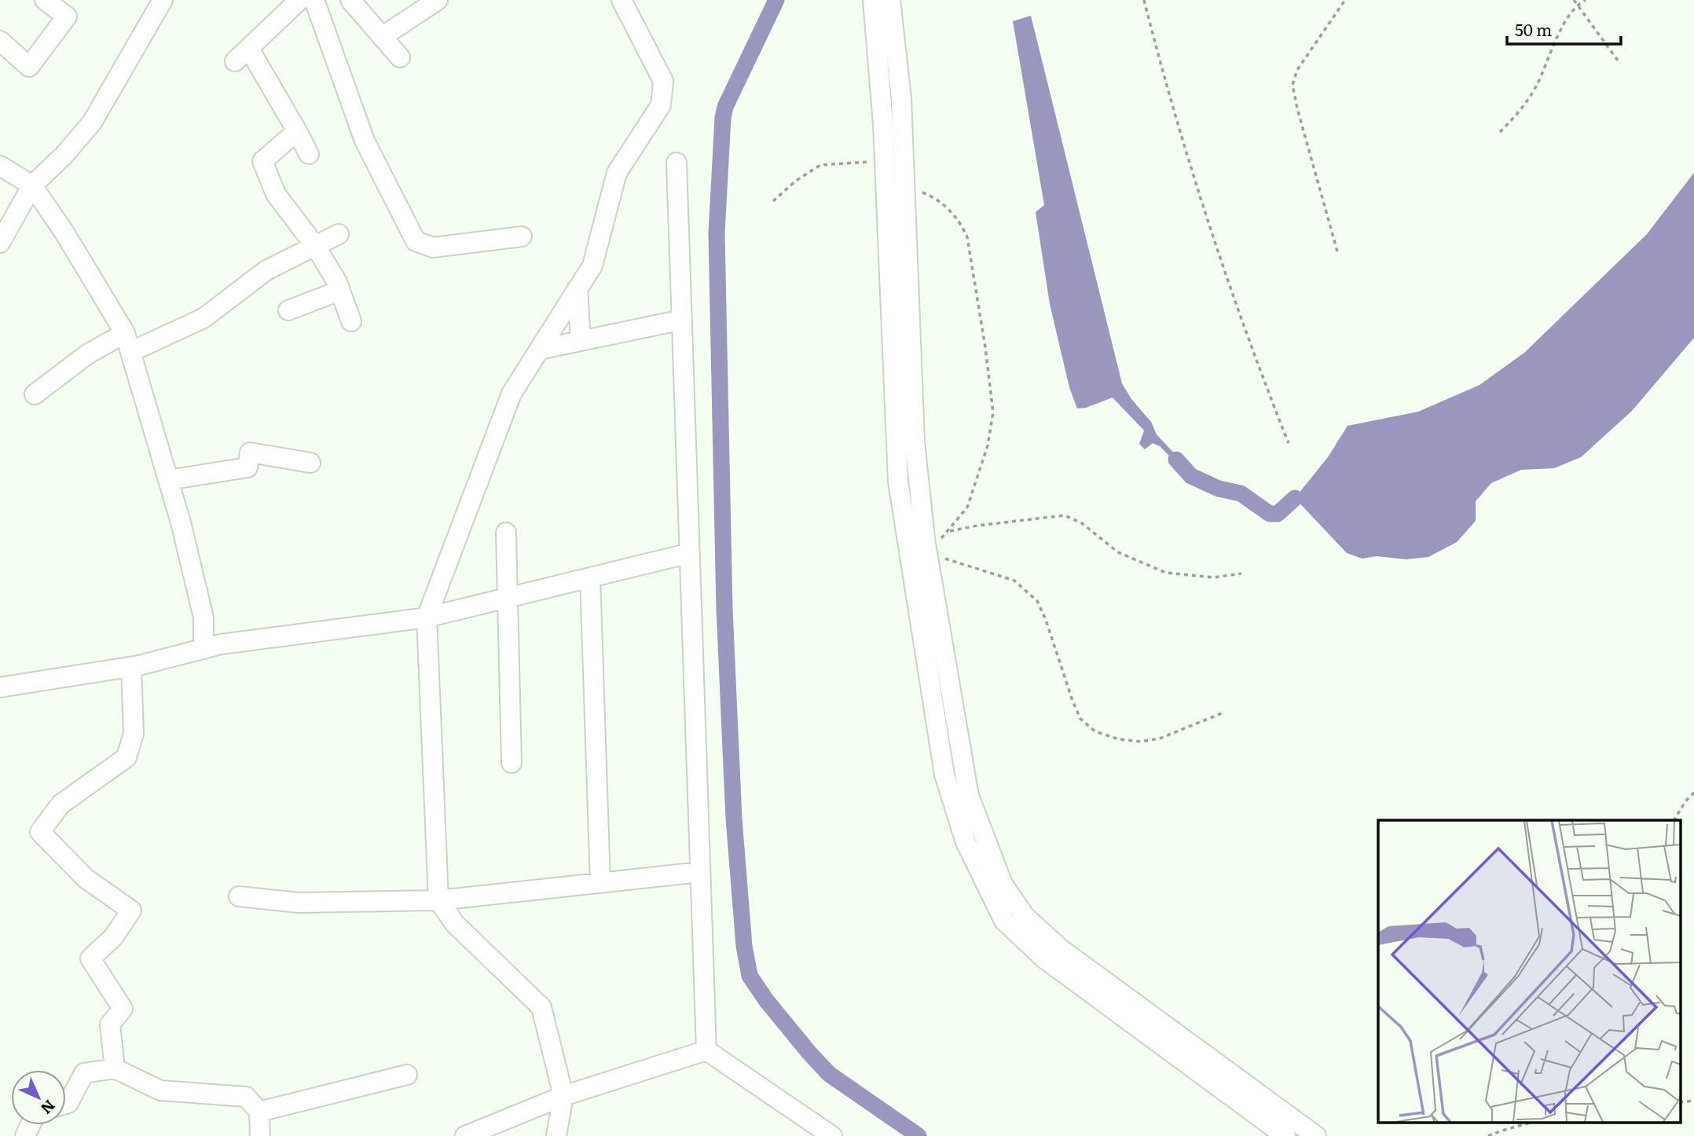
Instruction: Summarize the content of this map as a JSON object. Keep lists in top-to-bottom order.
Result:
{
  "scale_bar": "50 m",
  "north": "bottom right"
}
